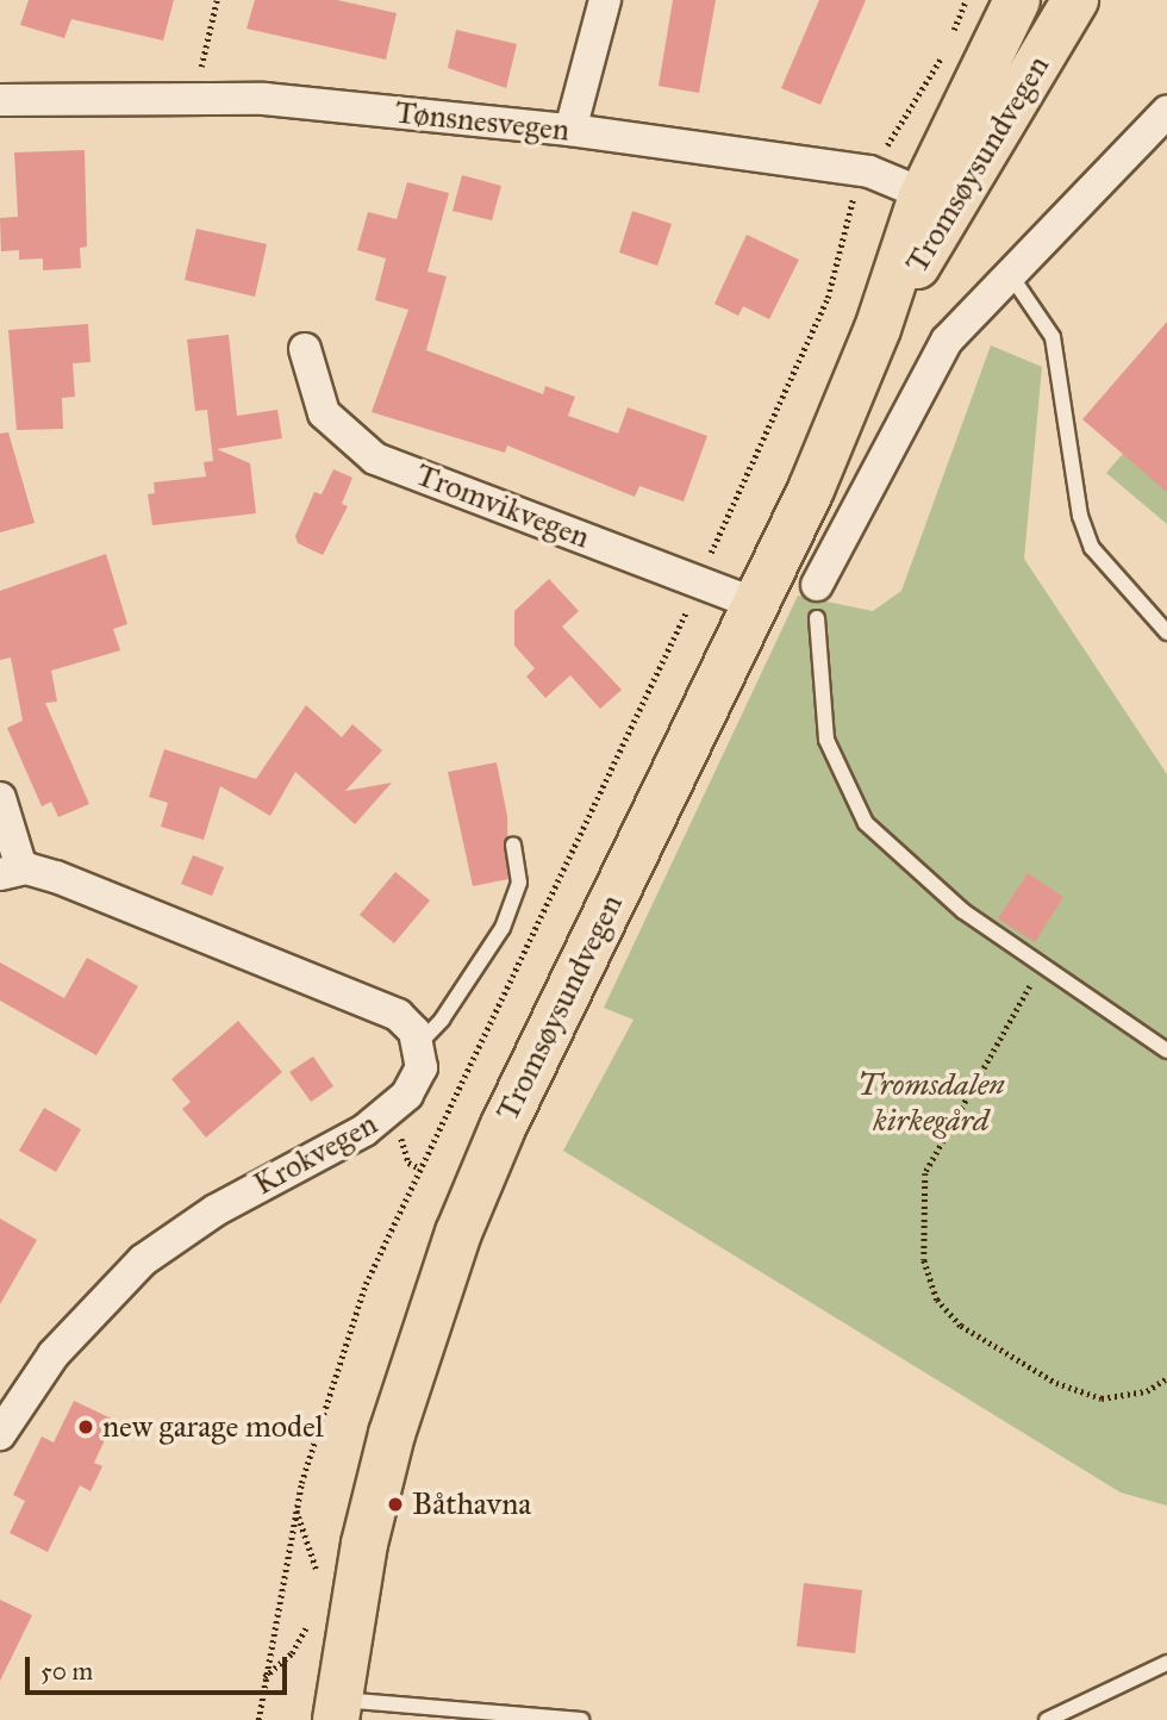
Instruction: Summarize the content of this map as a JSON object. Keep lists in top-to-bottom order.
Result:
{
  "streets": {
    "highway": ["Tromsøysundvegen"],
    "street": ["Tønsnesvegen", "Tromvikvegen", "Krokvegen"]
  },
  "crossings": [
    ["Tønsnesvegen", "Tromsøysundvegen"],
    ["Tromsøysundvegen", "Tromvikvegen"]
  ],
  "parks": ["Tromsdalen kirkegård"],
  "places": ["new garage model", "Båthavna"],
  "scale_bar": "50 m"
}
